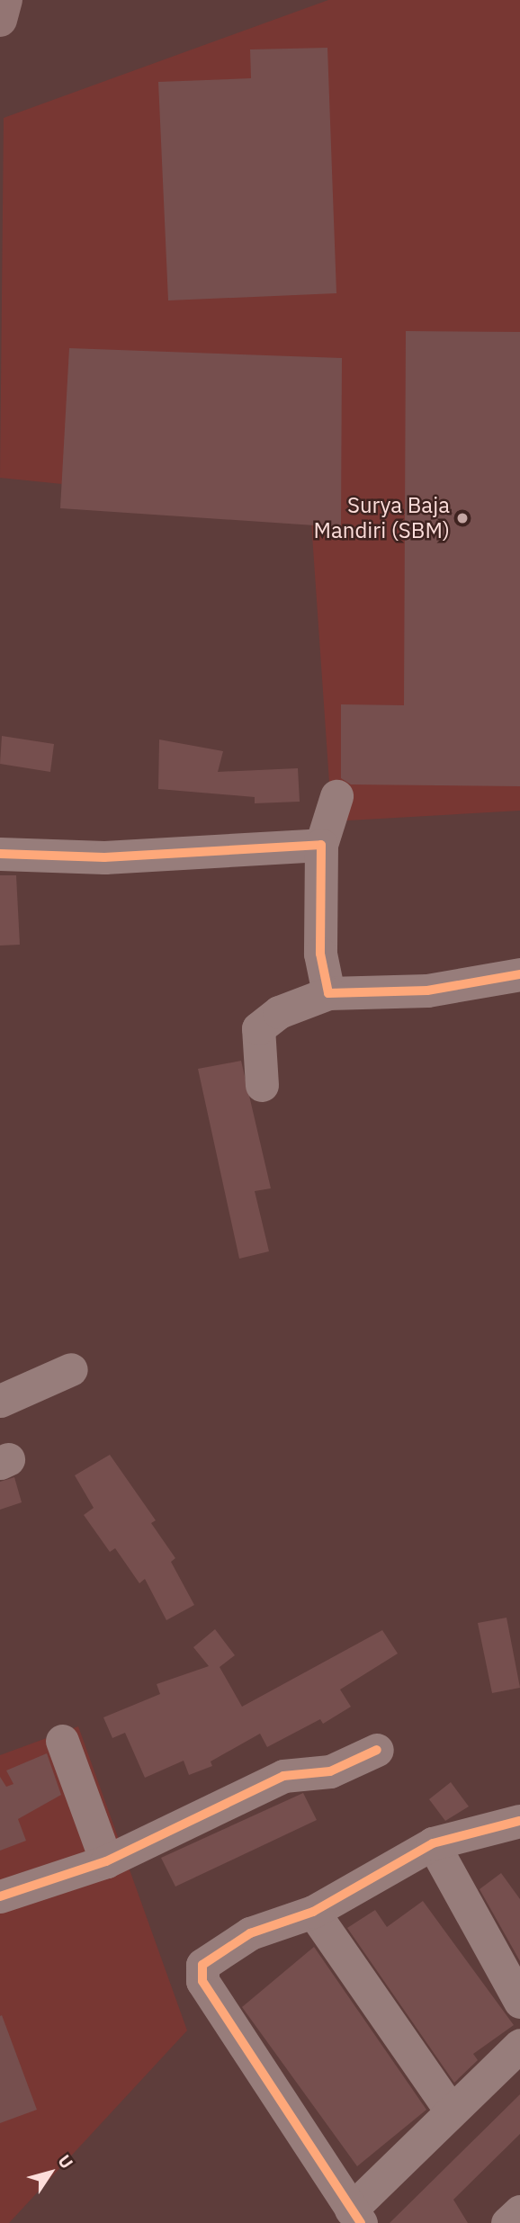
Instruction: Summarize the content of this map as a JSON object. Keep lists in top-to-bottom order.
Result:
{
  "places": ["Surya Baja Mandiri (SBM)"],
  "north": "top right"
}
